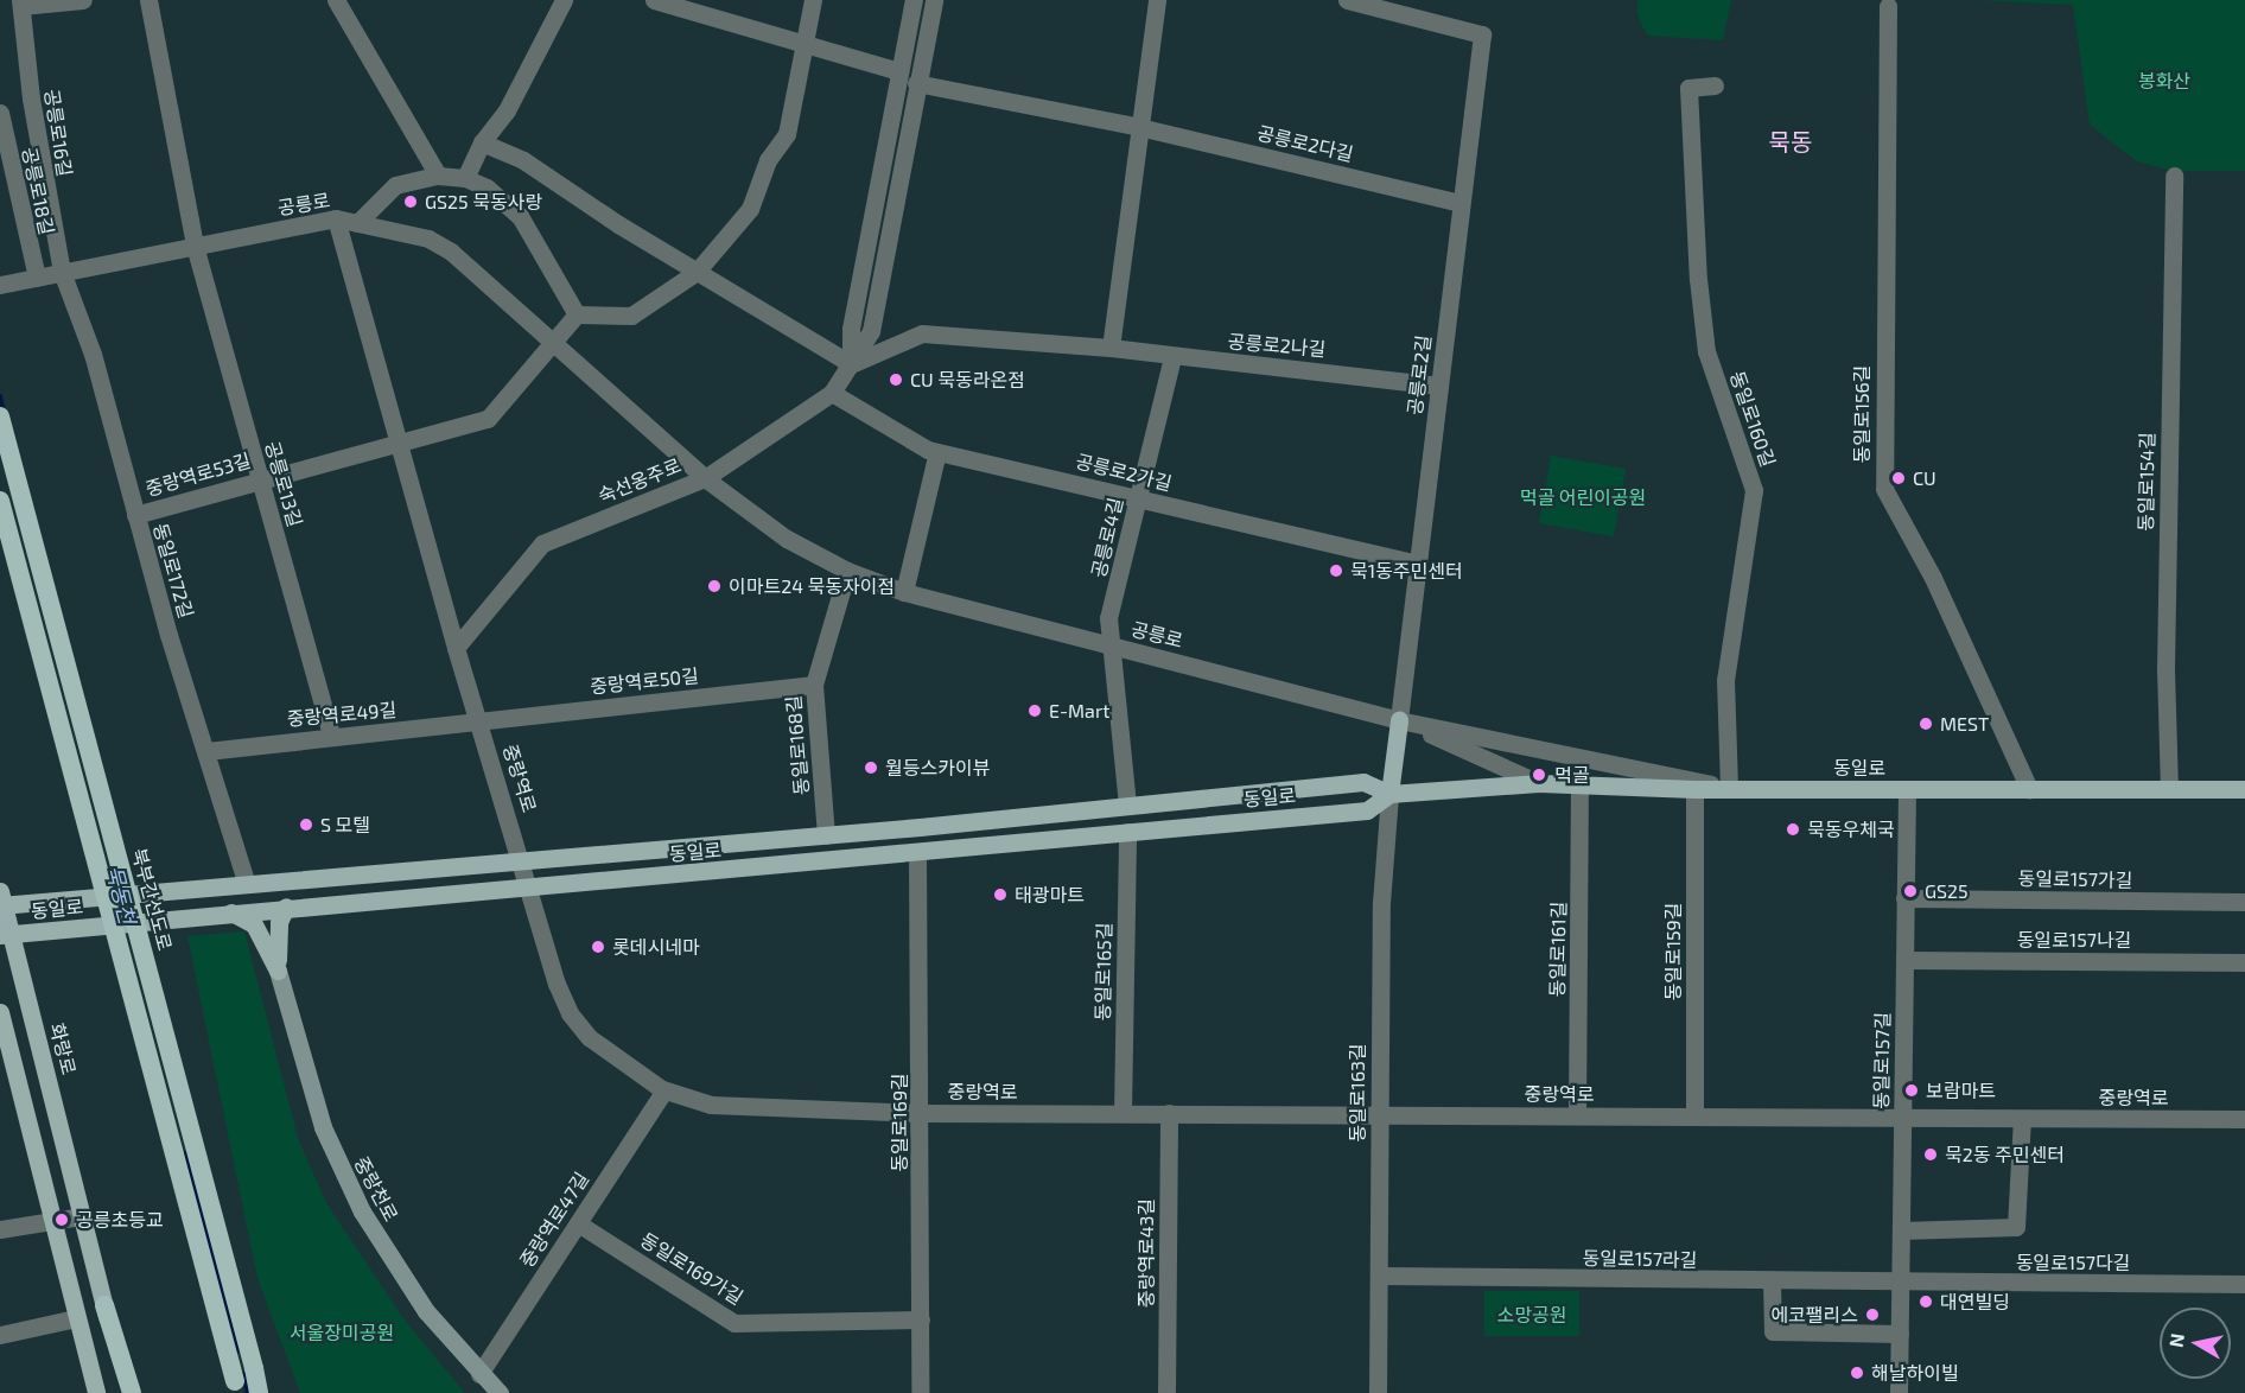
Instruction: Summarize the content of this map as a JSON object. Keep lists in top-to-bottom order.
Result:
{
  "streets": {
    "highway": ["북부간선도로"],
    "main road": ["동일로", "화랑로", "중랑천로"],
    "street": [
      "공릉로16길",
      "공릉로2다길",
      "공릉로18길",
      "공릉로",
      "공릉로2나길",
      "공릉로2길",
      "동일로156길",
      "동일로160길",
      "공릉로2가길",
      "중랑역로53길",
      "숙선옹주로",
      "동일로154길",
      "공릉로13길",
      "공릉로4길",
      "동일로172길",
      "중랑역로50길",
      "중랑역로49길",
      "동일로168길",
      "중랑역로",
      "동일로157가길",
      "동일로157나길",
      "동일로161길",
      "동일로159길",
      "동일로165길",
      "동일로157길",
      "동일로163길",
      "동일로169길",
      "중랑역로47길",
      "중랑역로43길",
      "동일로157라길",
      "동일로157다길",
      "동일로169가길"
    ]
  },
  "crossings": [
    ["공릉로16길", "공릉로"],
    ["공릉로16길", "동일로172길"],
    ["공릉로2다길", "공릉로2길"],
    ["공릉로2다길", "숙선옹주로"],
    ["공릉로18길", "공릉로"],
    ["공릉로", "공릉로2길"],
    ["공릉로", "동일로160길"],
    ["공릉로", "숙선옹주로"],
    ["공릉로", "공릉로13길"],
    ["공릉로", "공릉로4길"],
    ["공릉로", "동일로172길"],
    ["공릉로", "동일로168길"],
    ["공릉로", "동일로"],
    ["공릉로", "중랑역로"],
    ["공릉로2나길", "공릉로2길"],
    ["공릉로2나길", "숙선옹주로"],
    ["공릉로2나길", "공릉로4길"],
    ["공릉로2길", "공릉로2가길"],
    ["동일로156길", "동일로"],
    ["동일로160길", "동일로"],
    ["공릉로2가길", "숙선옹주로"],
    ["공릉로2가길", "공릉로4길"],
    ["중랑역로53길", "공릉로13길"],
    ["중랑역로53길", "동일로172길"],
    ["중랑역로53길", "중랑역로"],
    ["숙선옹주로", "중랑역로"],
    ["동일로154길", "동일로"],
    ["공릉로13길", "중랑역로49길"],
    ["동일로172길", "중랑역로49길"],
    ["동일로172길", "동일로"],
    ["중랑역로50길", "중랑역로49길"],
    ["중랑역로50길", "동일로168길"],
    ["중랑역로50길", "중랑역로"],
    ["중랑역로49길", "중랑역로"],
    ["동일로168길", "동일로"],
    ["동일로", "중랑역로"],
    ["동일로", "동일로161길"],
    ["동일로", "동일로159길"],
    ["동일로", "동일로165길"],
    ["동일로", "화랑로"],
    ["동일로", "동일로157길"],
    ["동일로", "동일로163길"],
    ["동일로", "동일로169길"],
    ["중랑역로", "동일로161길"],
    ["중랑역로", "동일로159길"],
    ["중랑역로", "동일로165길"],
    ["중랑역로", "동일로157길"],
    ["중랑역로", "동일로163길"],
    ["중랑역로", "동일로169길"],
    ["중랑역로", "중랑역로47길"],
    ["중랑역로", "중랑역로43길"],
    ["동일로157가길", "동일로157길"],
    ["동일로157나길", "동일로157길"],
    ["동일로157길", "동일로157라길"],
    ["동일로157길", "동일로157다길"],
    ["동일로163길", "동일로157라길"],
    ["동일로169길", "동일로169가길"],
    ["중랑천로", "중랑역로47길"],
    ["중랑역로47길", "동일로169가길"],
    ["동일로157라길", "동일로157다길"]
  ],
  "districts": ["묵동"],
  "water": ["묵동천"],
  "parks": [
    "봉화산",
    "먹골 어린이공원",
    "소망공원",
    "서울장미공원"
  ],
  "places": [
    "GS25 묵동사랑",
    "CU 묵동라온점",
    "CU",
    "묵1동주민센터",
    "이마트24 묵동자이점",
    "E-Mart",
    "MEST",
    "월등스카이뷰",
    "먹골",
    "S 모텔",
    "묵동우체국",
    "GS25",
    "태광마트",
    "롯데시네마",
    "보람마트",
    "묵2동 주민센터",
    "공릉초등교",
    "대연빌딩",
    "에코팰리스",
    "해날하이빌"
  ],
  "north": "left"
}
